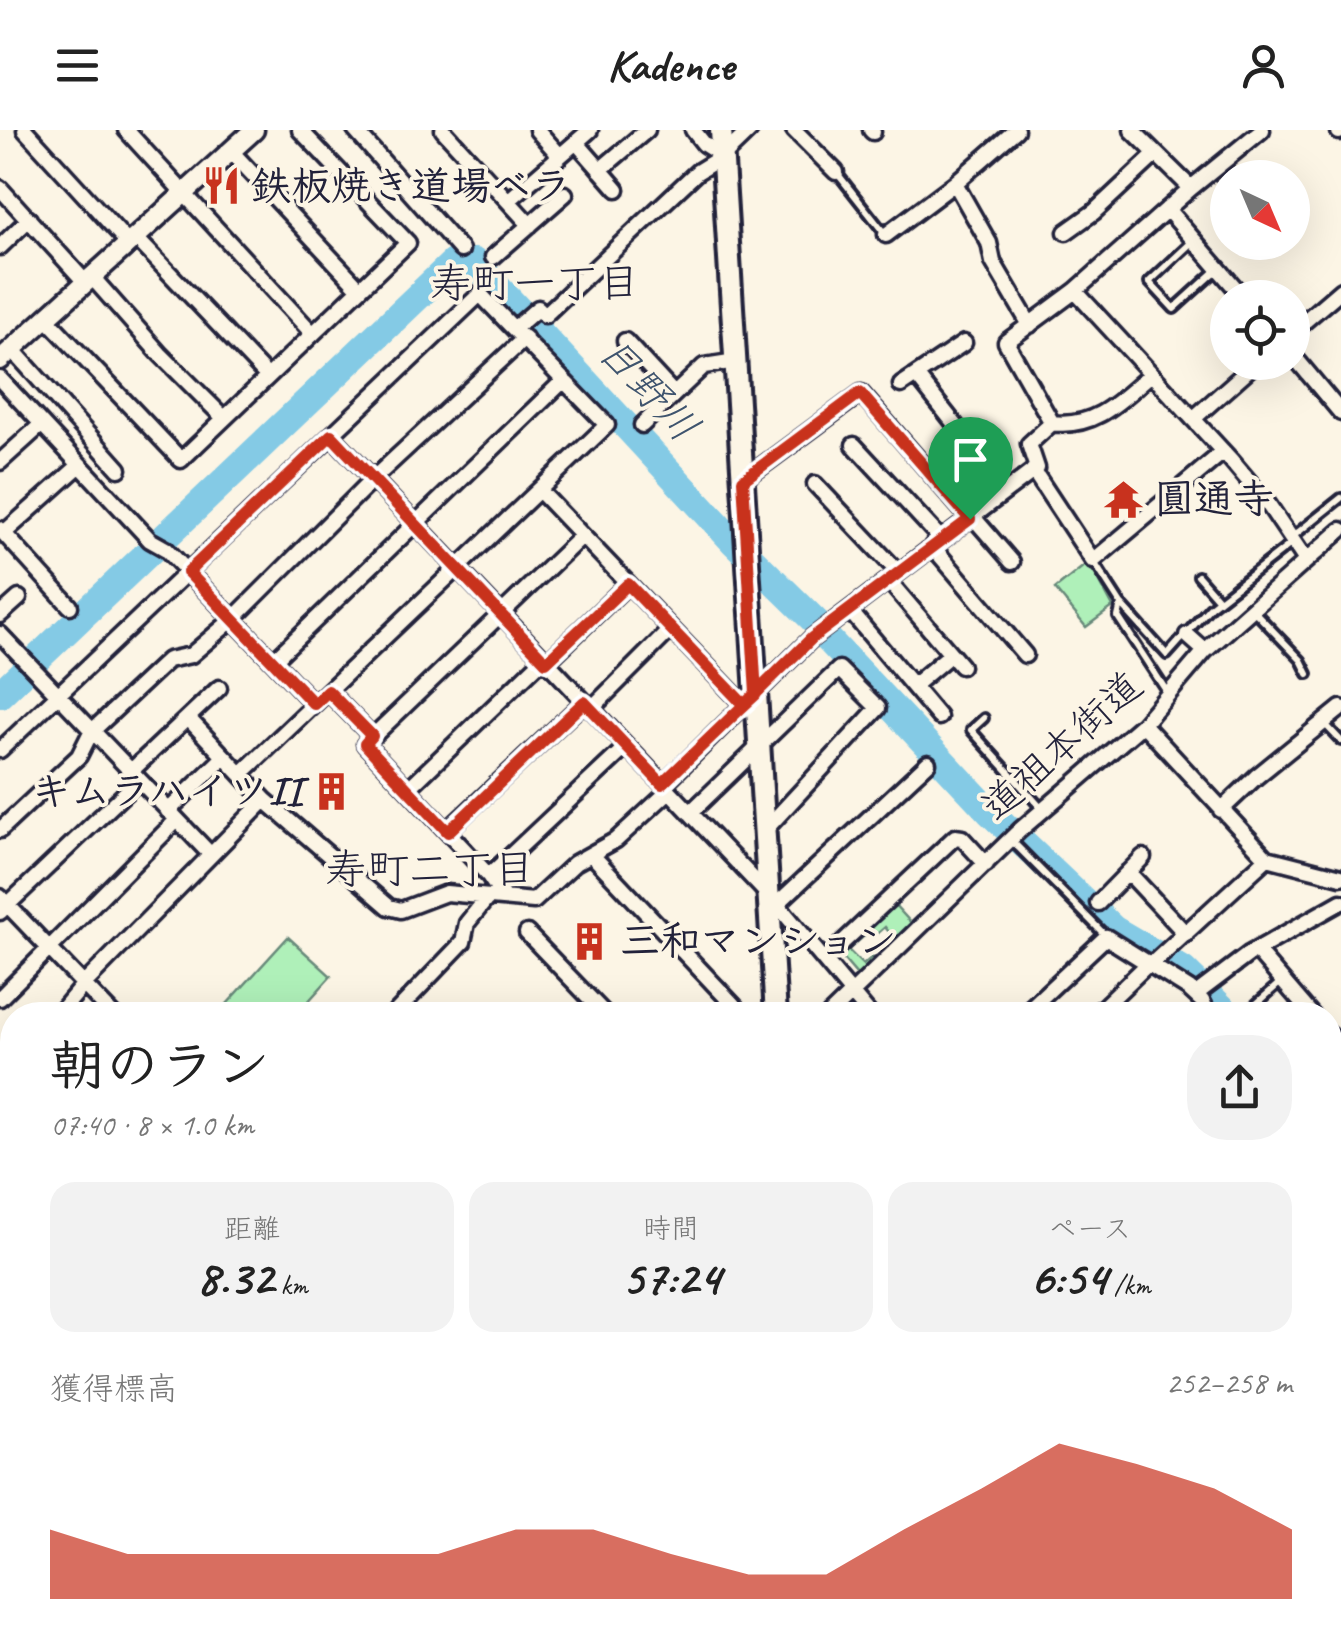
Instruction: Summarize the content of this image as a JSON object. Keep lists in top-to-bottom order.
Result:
{
  "streets": {
    "street": ["道祖本街道"]
  },
  "districts": ["寿町一丁目", "寿町二丁目"],
  "water": ["日野川"],
  "places": {
    "restaurant": ["鉄板焼き道場ベラ"],
    "temple": ["圓通寺"],
    "building": ["キムラハイツII", "三和マンション"]
  },
  "north": "bottom right",
  "page": {
    "header": "Kadence",
    "heading": ["朝のラン", "07:40 · 8 × 1.0 km"],
    "stats": [
      ["距離", "8.32 km"],
      ["時間", "57:24"],
      ["ペース", "6:54 /km"]
    ],
    "chart": ["獲得標高", "252–258 m"]
  }
}
